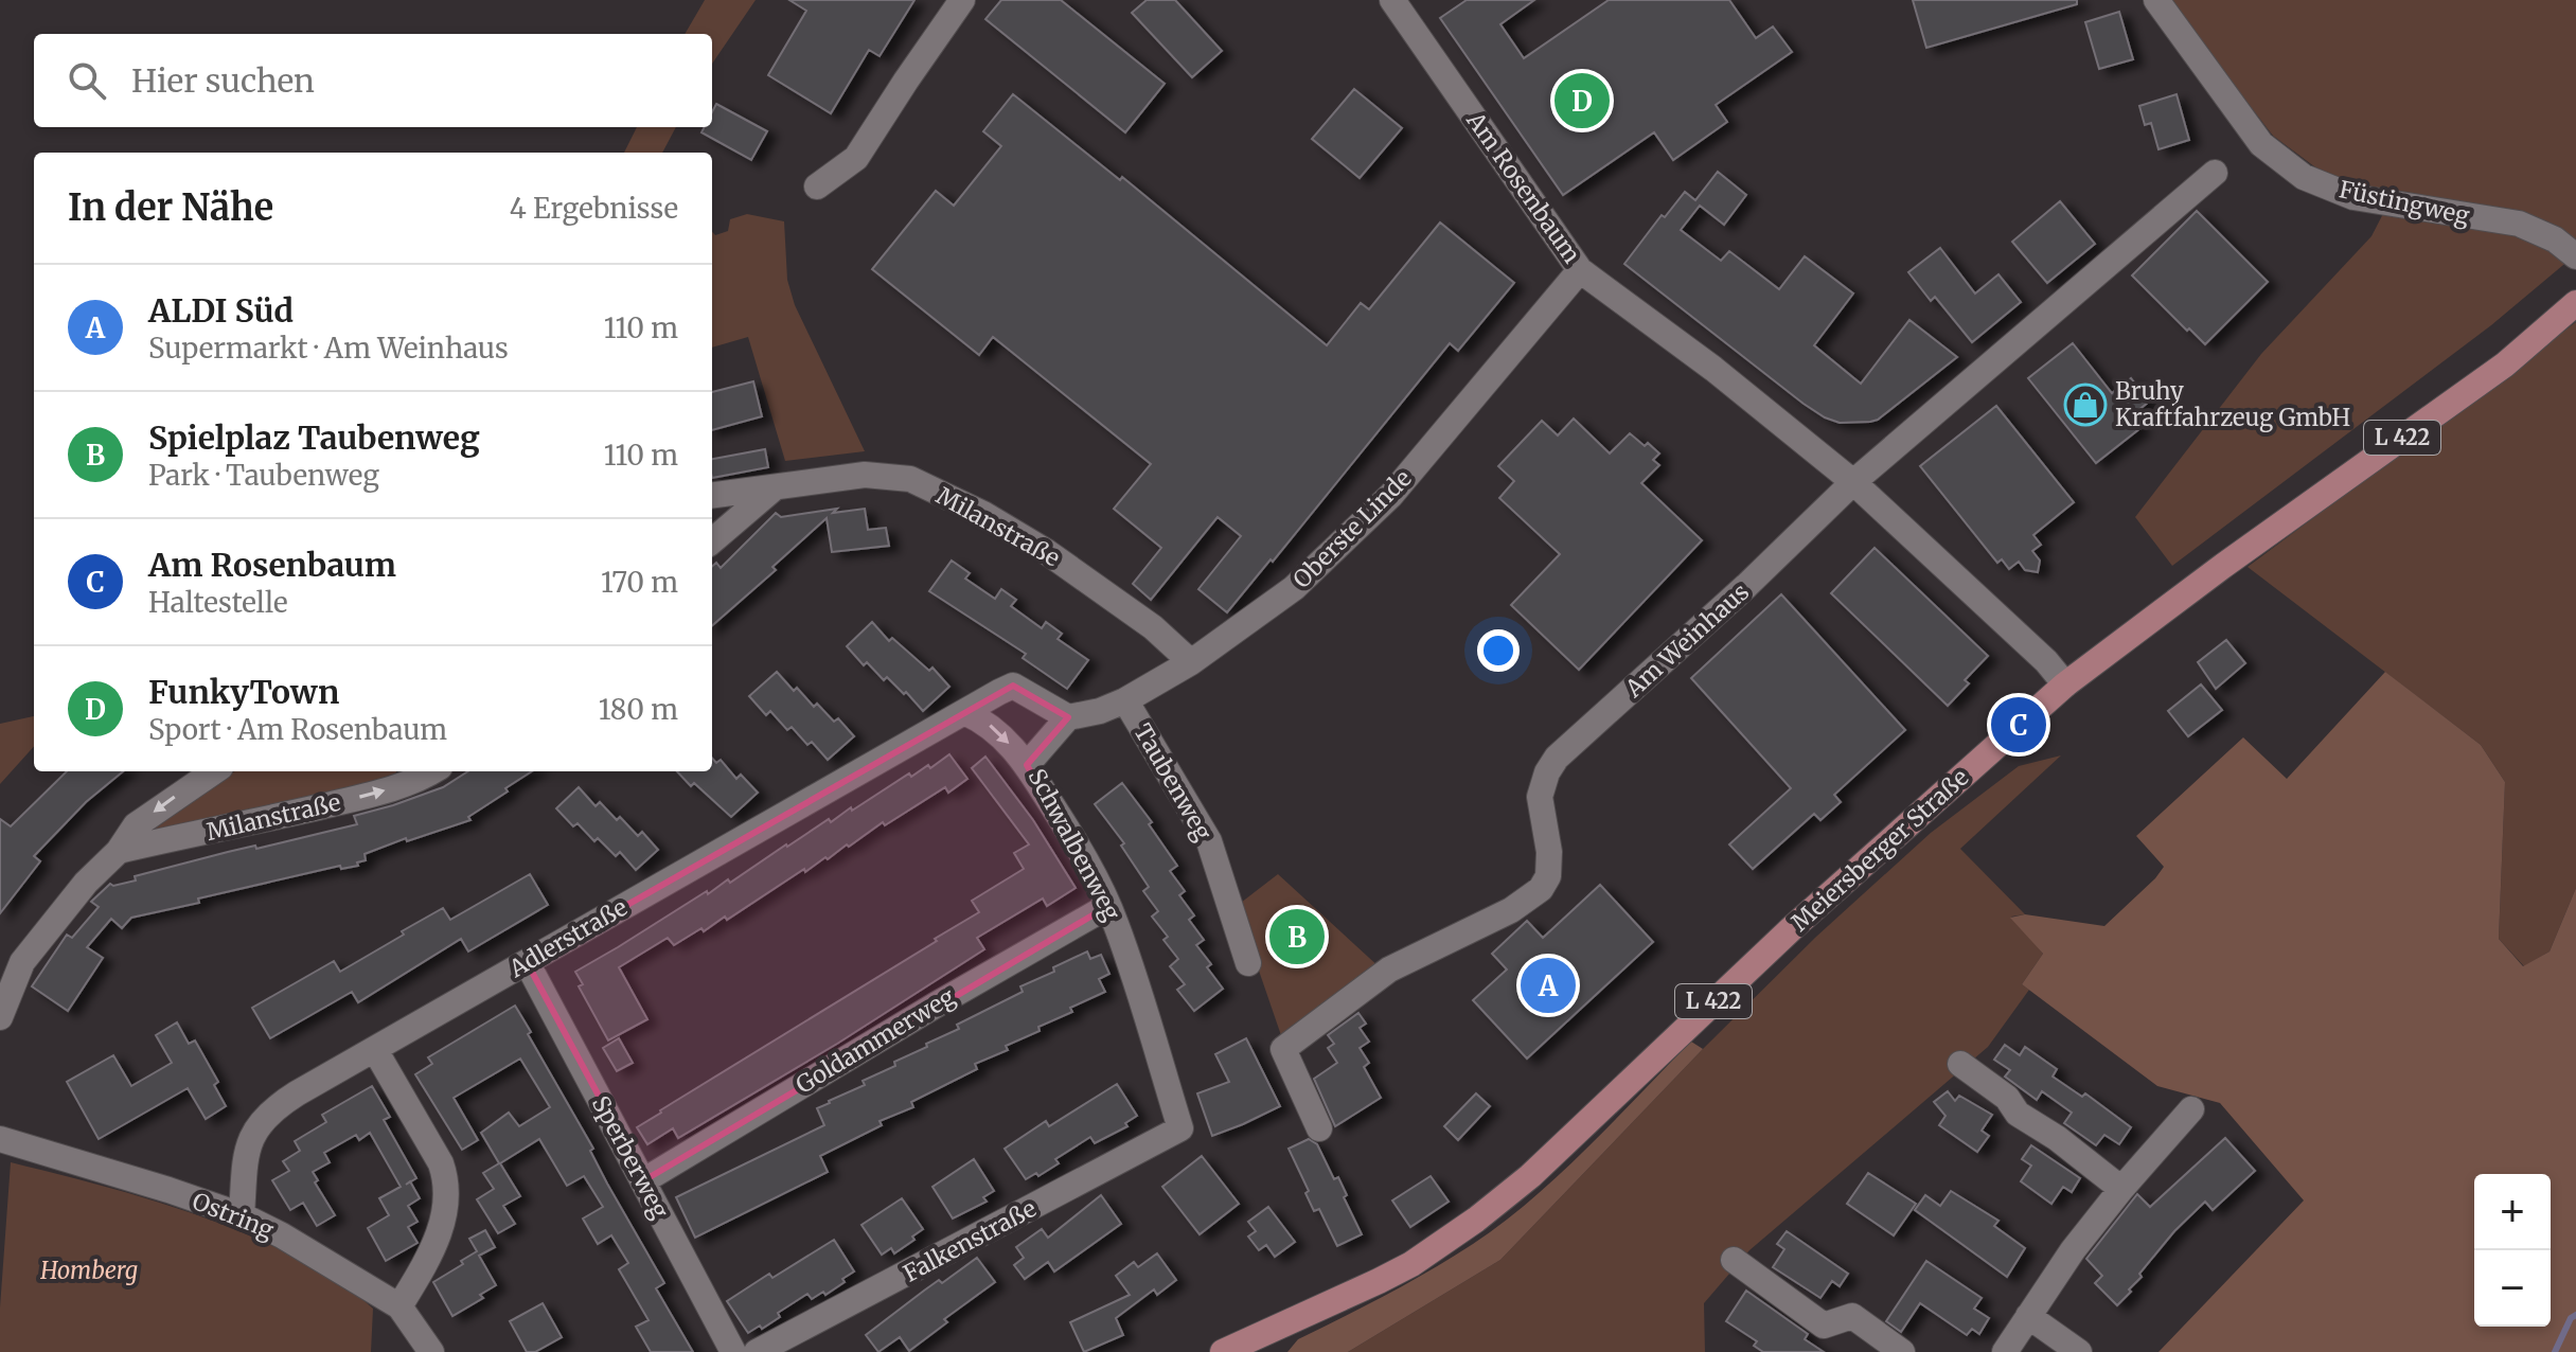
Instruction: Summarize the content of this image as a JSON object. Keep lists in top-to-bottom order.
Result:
{
  "streets": {
    "main road": ["L 422", "Meiersberger Straße"],
    "street": [
      "Am Rosenbaum",
      "Füstingweg",
      "Milanstraße",
      "Oberste Linde",
      "Am Weinhaus",
      "Taubenweg",
      "Schwalbenweg",
      "Adlerstraße",
      "Goldammerweg",
      "Sperberweg",
      "Ostring",
      "Falkenstraße"
    ]
  },
  "crossings": [
    ["Am Rosenbaum", "Oberste Linde"],
    ["Am Rosenbaum", "Am Weinhaus"],
    ["Am Rosenbaum", "Meiersberger Straße"],
    ["Milanstraße", "Oberste Linde"],
    ["Oberste Linde", "Taubenweg"],
    ["Oberste Linde", "Schwalbenweg"],
    ["Oberste Linde", "Adlerstraße"],
    ["Schwalbenweg", "Adlerstraße"],
    ["Schwalbenweg", "Goldammerweg"],
    ["Schwalbenweg", "Falkenstraße"],
    ["Adlerstraße", "Sperberweg"],
    ["Adlerstraße", "Ostring"],
    ["Goldammerweg", "Sperberweg"]
  ],
  "parks": ["Homberg"],
  "places": {
    "shop": ["Bruhy Kraftfahrzeug GmbH"]
  },
  "page": {
    "search": "Hier suchen",
    "pins": [
      "D",
      "C",
      "B",
      "A"
    ],
    "heading": ["In der Nähe", "4 Ergebnisse"],
    "list": [
      {
        "mark": "A",
        "name": "ALDI Süd",
        "note": "Supermarkt · Am Weinhaus",
        "value": "110 m"
      },
      {
        "mark": "B",
        "name": "Spielplaz Taubenweg",
        "note": "Park · Taubenweg",
        "value": "110 m"
      },
      {
        "mark": "C",
        "name": "Am Rosenbaum",
        "note": "Haltestelle",
        "value": "170 m"
      },
      {
        "mark": "D",
        "name": "FunkyTown",
        "note": "Sport · Am Rosenbaum",
        "value": "180 m"
      }
    ],
    "map_buttons": ["+", "−"]
  }
}
